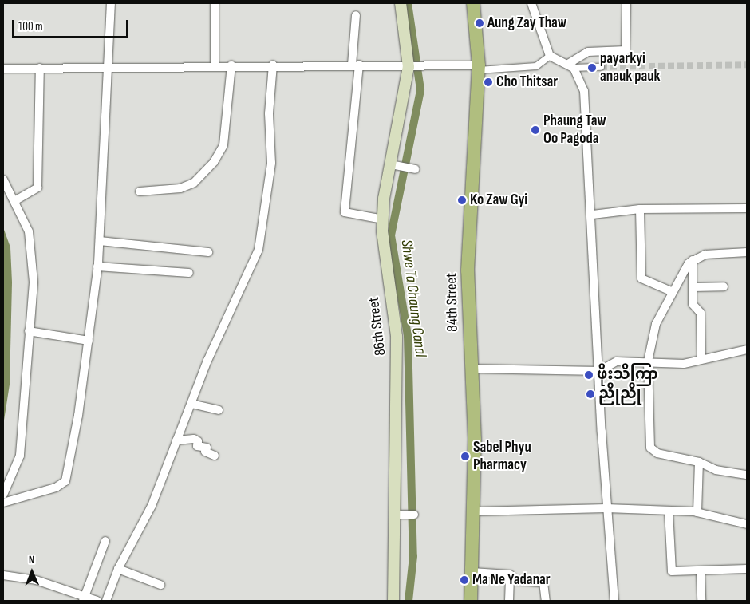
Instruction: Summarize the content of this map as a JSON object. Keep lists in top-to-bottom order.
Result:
{
  "streets": {
    "main road": ["84th Street", "86th Street"]
  },
  "water": ["Shwe Ta Chaung Canal"],
  "places": [
    "Aung Zay Thaw",
    "payarkyi anauk pauk",
    "Cho Thitsar",
    "Phaung Taw Oo Pagoda",
    "Ko Zaw Gyi",
    "ဖိုးသိကြာ",
    "ညိုညို",
    "Sabel Phyu Pharmacy",
    "Ma Ne Yadanar"
  ],
  "scale_bar": "100 m",
  "north": "top"
}
